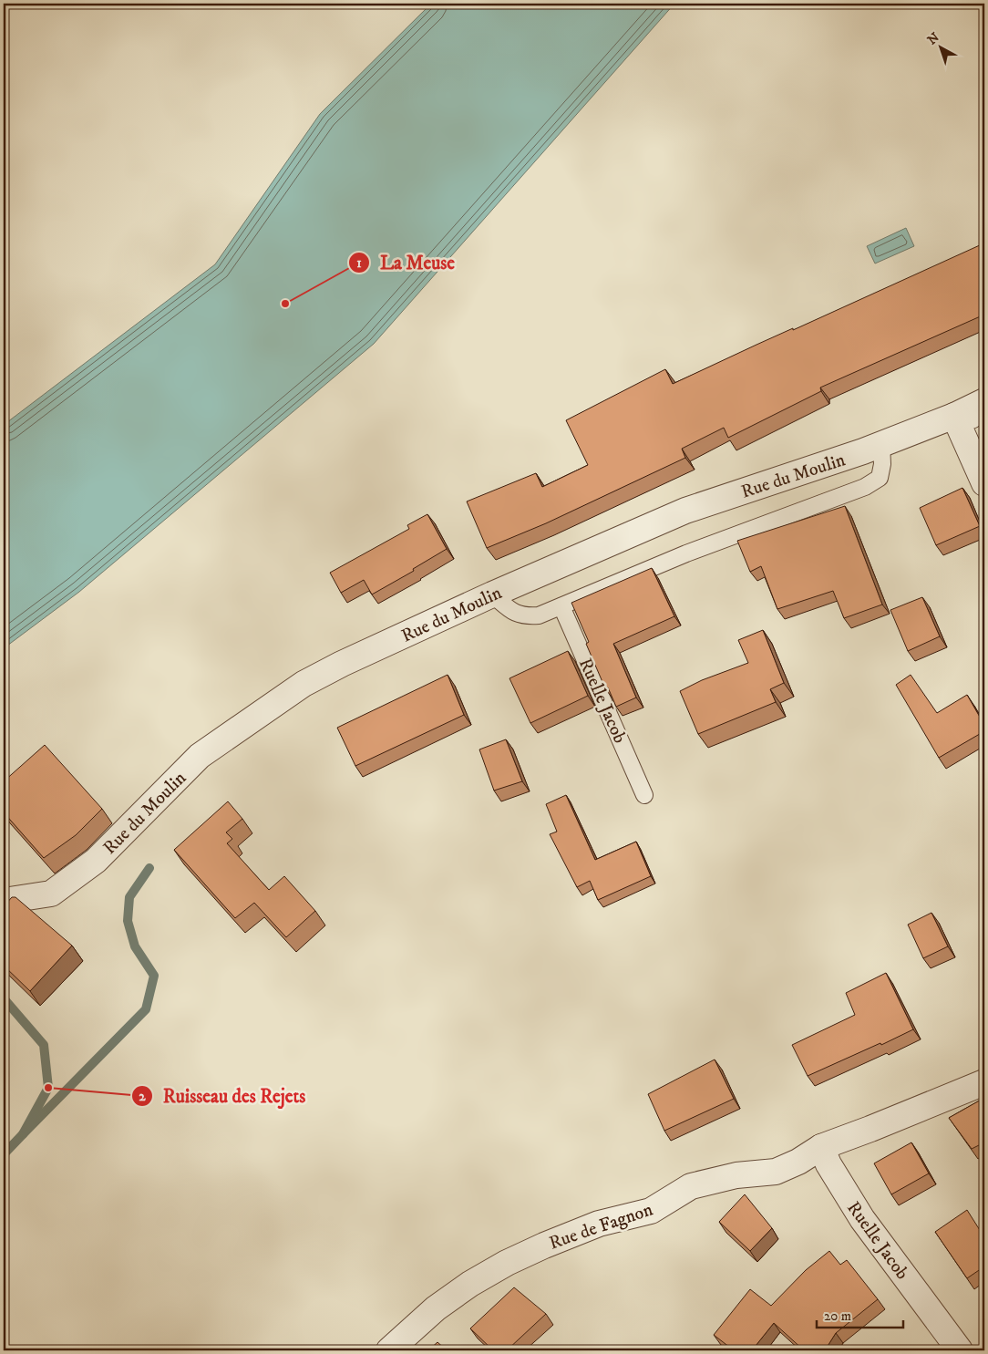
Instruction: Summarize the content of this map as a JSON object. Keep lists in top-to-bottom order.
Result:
{
  "streets": {
    "street": ["Rue du Moulin", "Ruelle Jacob", "Rue de Fagnon"]
  },
  "crossings": [
    ["Ruelle Jacob", "Rue de Fagnon"]
  ],
  "places": ["La Meuse", "Ruisseau des Rejets"],
  "scale_bar": "20 m",
  "north": "top left"
}
